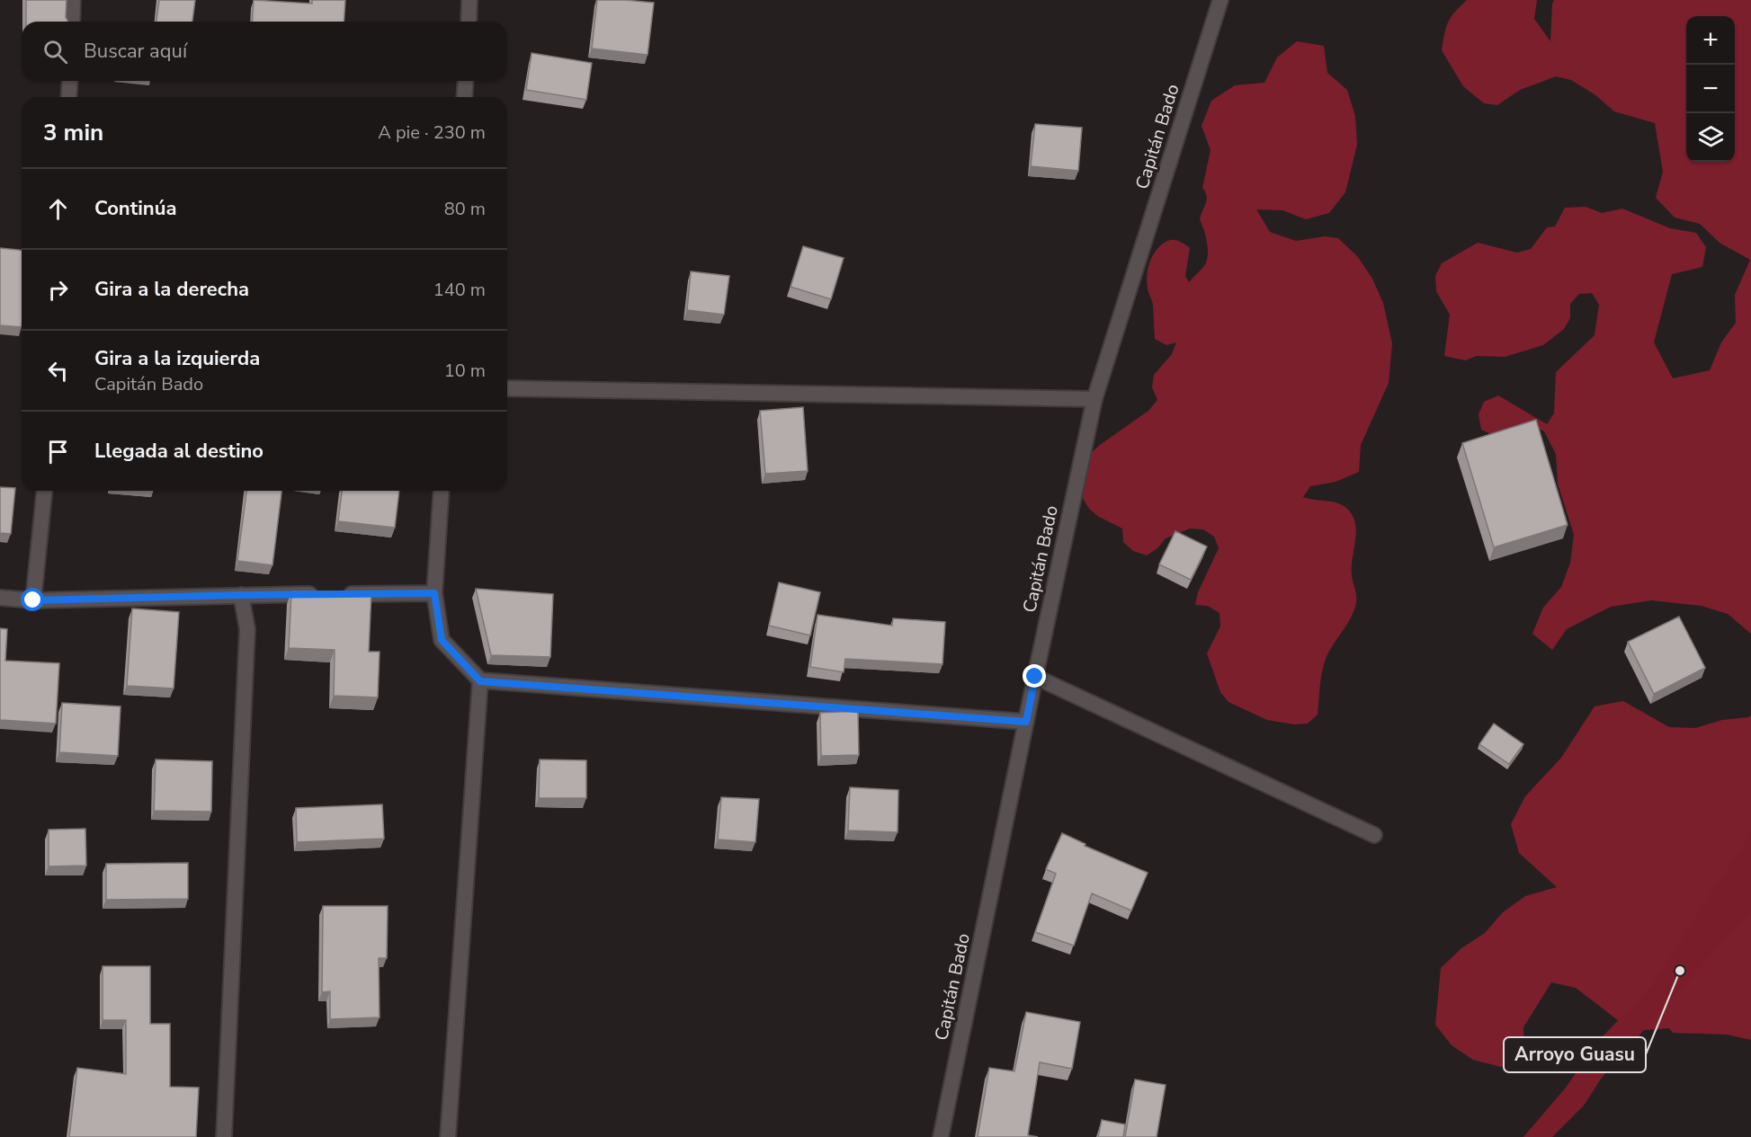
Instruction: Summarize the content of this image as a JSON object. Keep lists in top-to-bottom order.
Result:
{
  "streets": {
    "street": ["Capitán Bado"]
  },
  "places": ["Arroyo Guasu"],
  "page": {
    "map_buttons": ["+", "−"],
    "search": "Buscar aquí",
    "heading": ["3 min", "A pie · 230 m"],
    "list": [
      ["Continúa", "80 m"],
      ["Gira a la derecha", "140 m"],
      ["Gira a la izquierda", "Capitán Bado", "10 m"],
      "Llegada al destino"
    ]
  }
}
